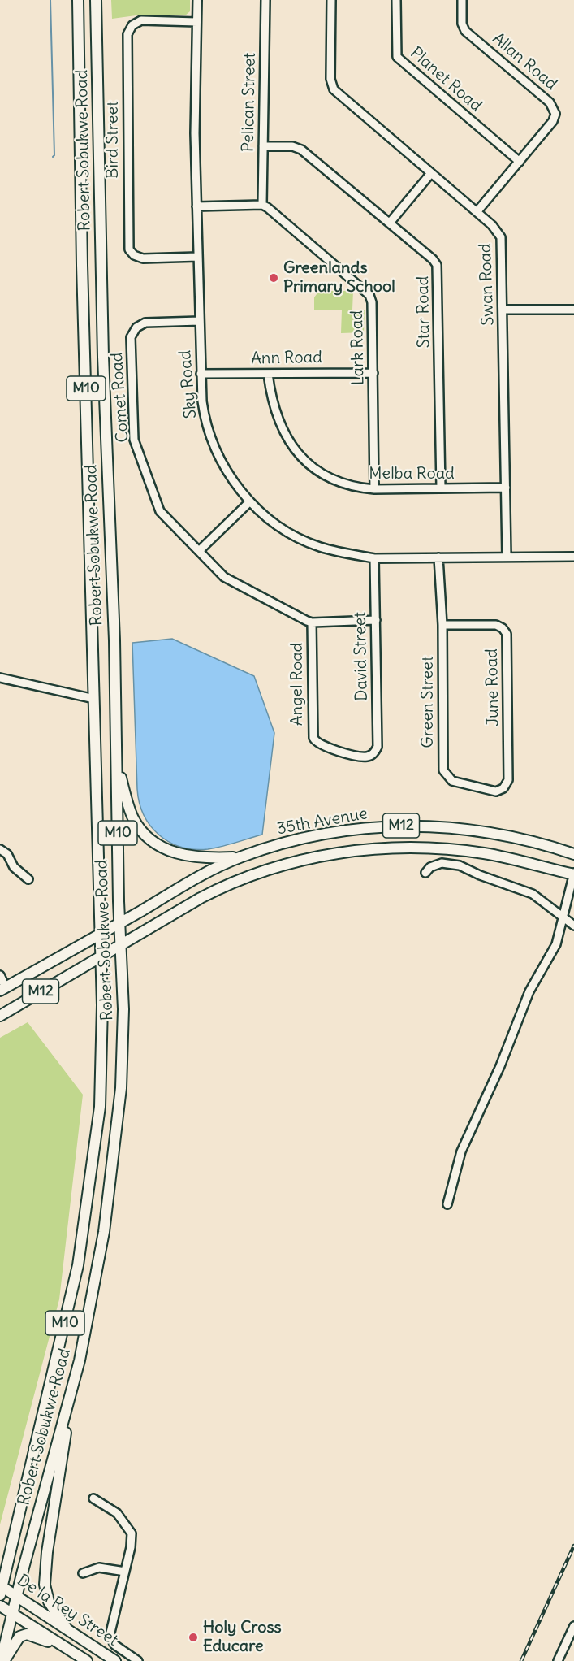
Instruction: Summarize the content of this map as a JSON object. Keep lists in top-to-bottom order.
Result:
{
  "streets": {
    "main road": [
      "Robert Sobukwe Road",
      "M10",
      "35th Avenue",
      "M12",
      "De la Rey Street"
    ],
    "street": [
      "Allan Road",
      "Planet Road",
      "Pelican Street",
      "Bird Street",
      "Swan Road",
      "Star Road",
      "Lark Road",
      "Ann Road",
      "Sky Road",
      "Comet Road",
      "Melba Road",
      "David Street",
      "Angel Road",
      "June Road",
      "Green Street"
    ]
  },
  "crossings": [
    ["Allan Road", "Planet Road"],
    ["Allan Road", "Swan Road"],
    ["Pelican Street", "Star Road"],
    ["Pelican Street", "Lark Road"],
    ["Bird Street", "Sky Road"],
    ["Robert Sobukwe Road", "35th Avenue"],
    ["Robert Sobukwe Road", "M12"],
    ["Robert Sobukwe Road", "De la Rey Street"],
    ["Swan Road", "Sky Road"],
    ["Swan Road", "Melba Road"],
    ["Star Road", "Melba Road"],
    ["Lark Road", "Ann Road"],
    ["Lark Road", "Melba Road"],
    ["Ann Road", "Sky Road"],
    ["Ann Road", "Melba Road"],
    ["Sky Road", "Comet Road"],
    ["Sky Road", "David Street"],
    ["Sky Road", "Green Street"],
    ["Comet Road", "David Street"],
    ["Comet Road", "Angel Road"],
    ["David Street", "Angel Road"],
    ["June Road", "Green Street"],
    ["35th Avenue", "M12"]
  ],
  "places": ["Greenlands Primary School", "Holy Cross Educare"]
}
